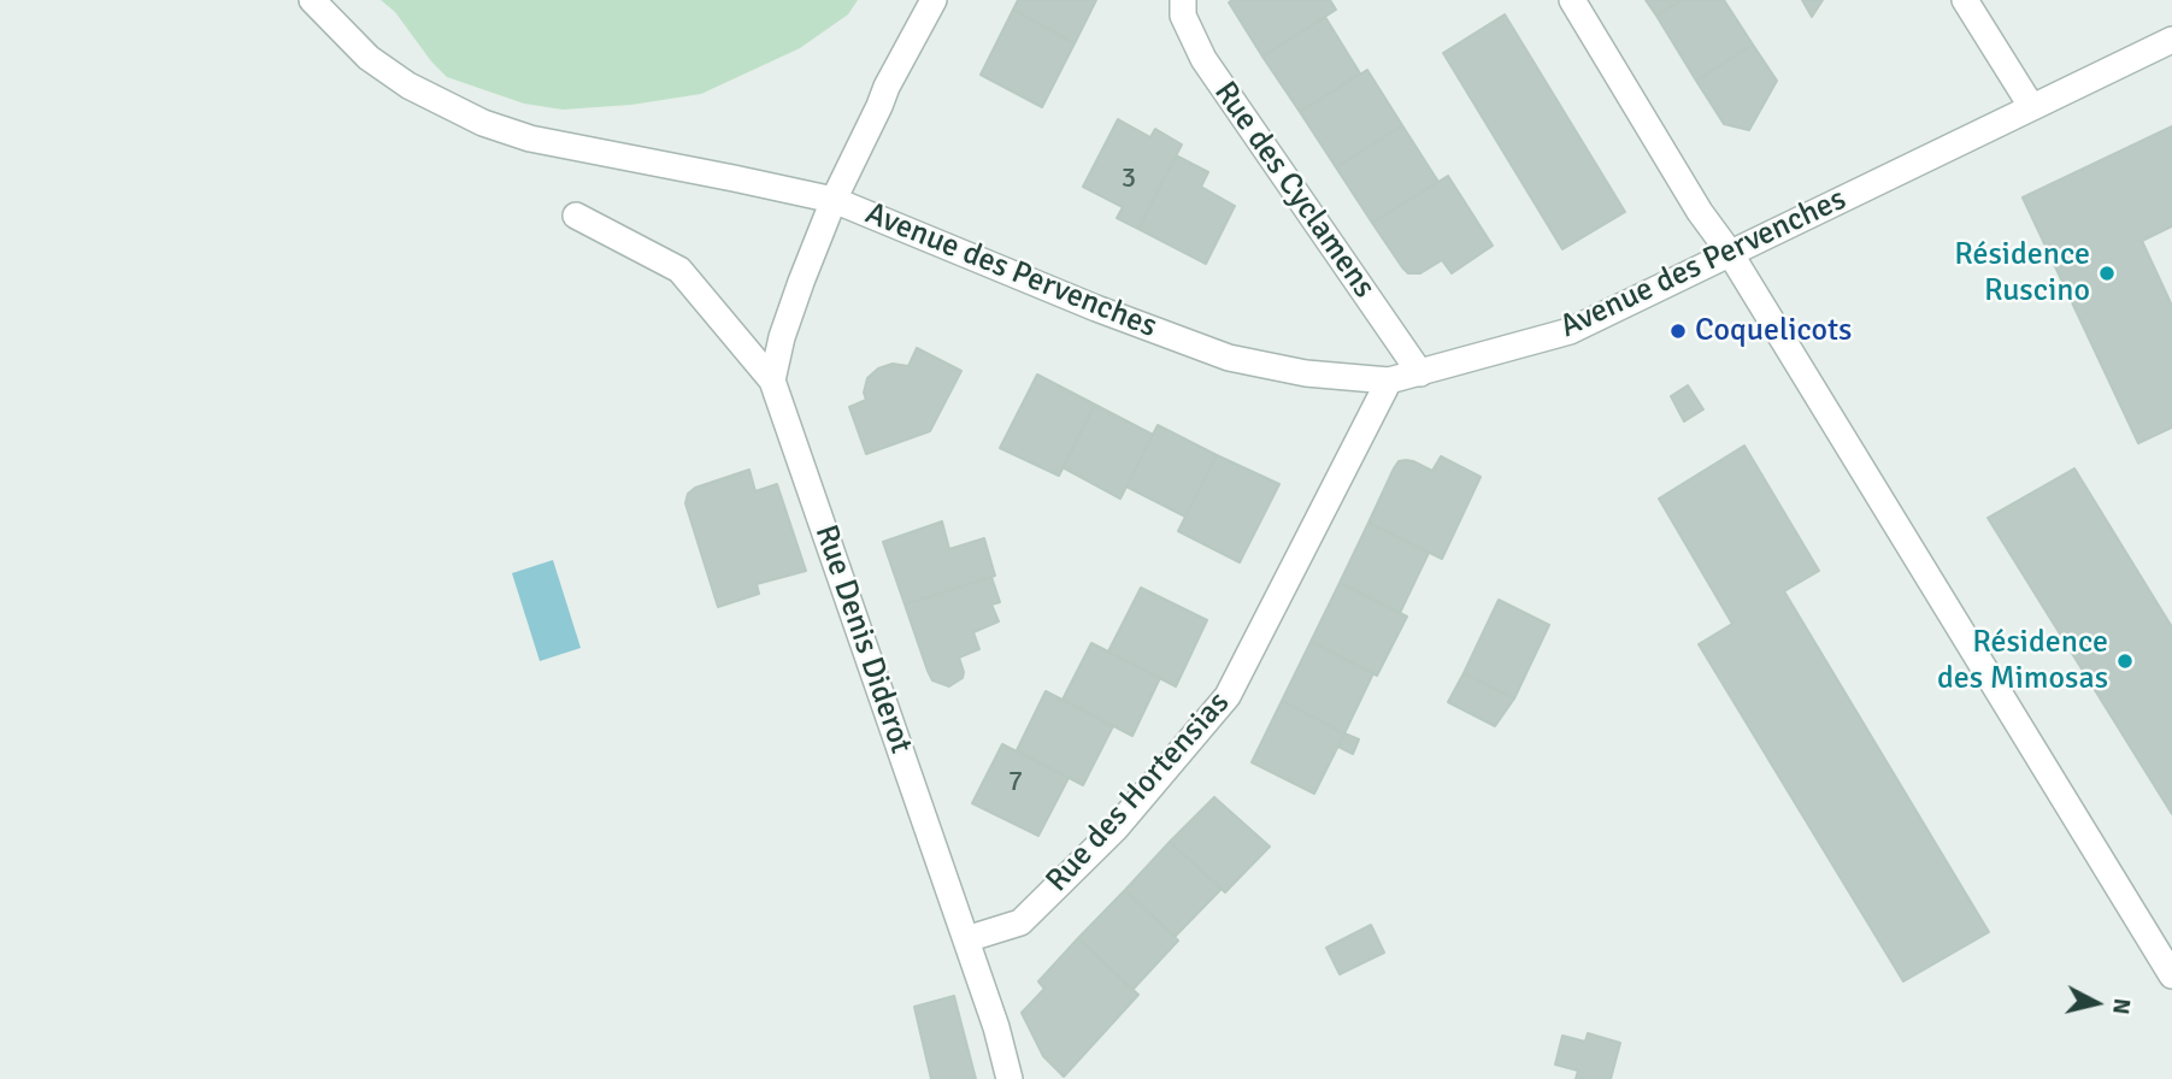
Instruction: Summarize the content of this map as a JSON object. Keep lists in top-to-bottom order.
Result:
{
  "streets": {
    "street": [
      "Rue des Cyclamens",
      "Avenue des Pervenches",
      "Rue Denis Diderot",
      "Rue des Hortensias"
    ]
  },
  "crossings": [
    ["Rue des Cyclamens", "Avenue des Pervenches"],
    ["Avenue des Pervenches", "Rue des Hortensias"],
    ["Rue Denis Diderot", "Rue des Hortensias"]
  ],
  "places": ["Résidence Ruscino", "Coquelicots", "Résidence des Mimosas"],
  "house_numbers": ["3", "7"],
  "north": "right"
}
